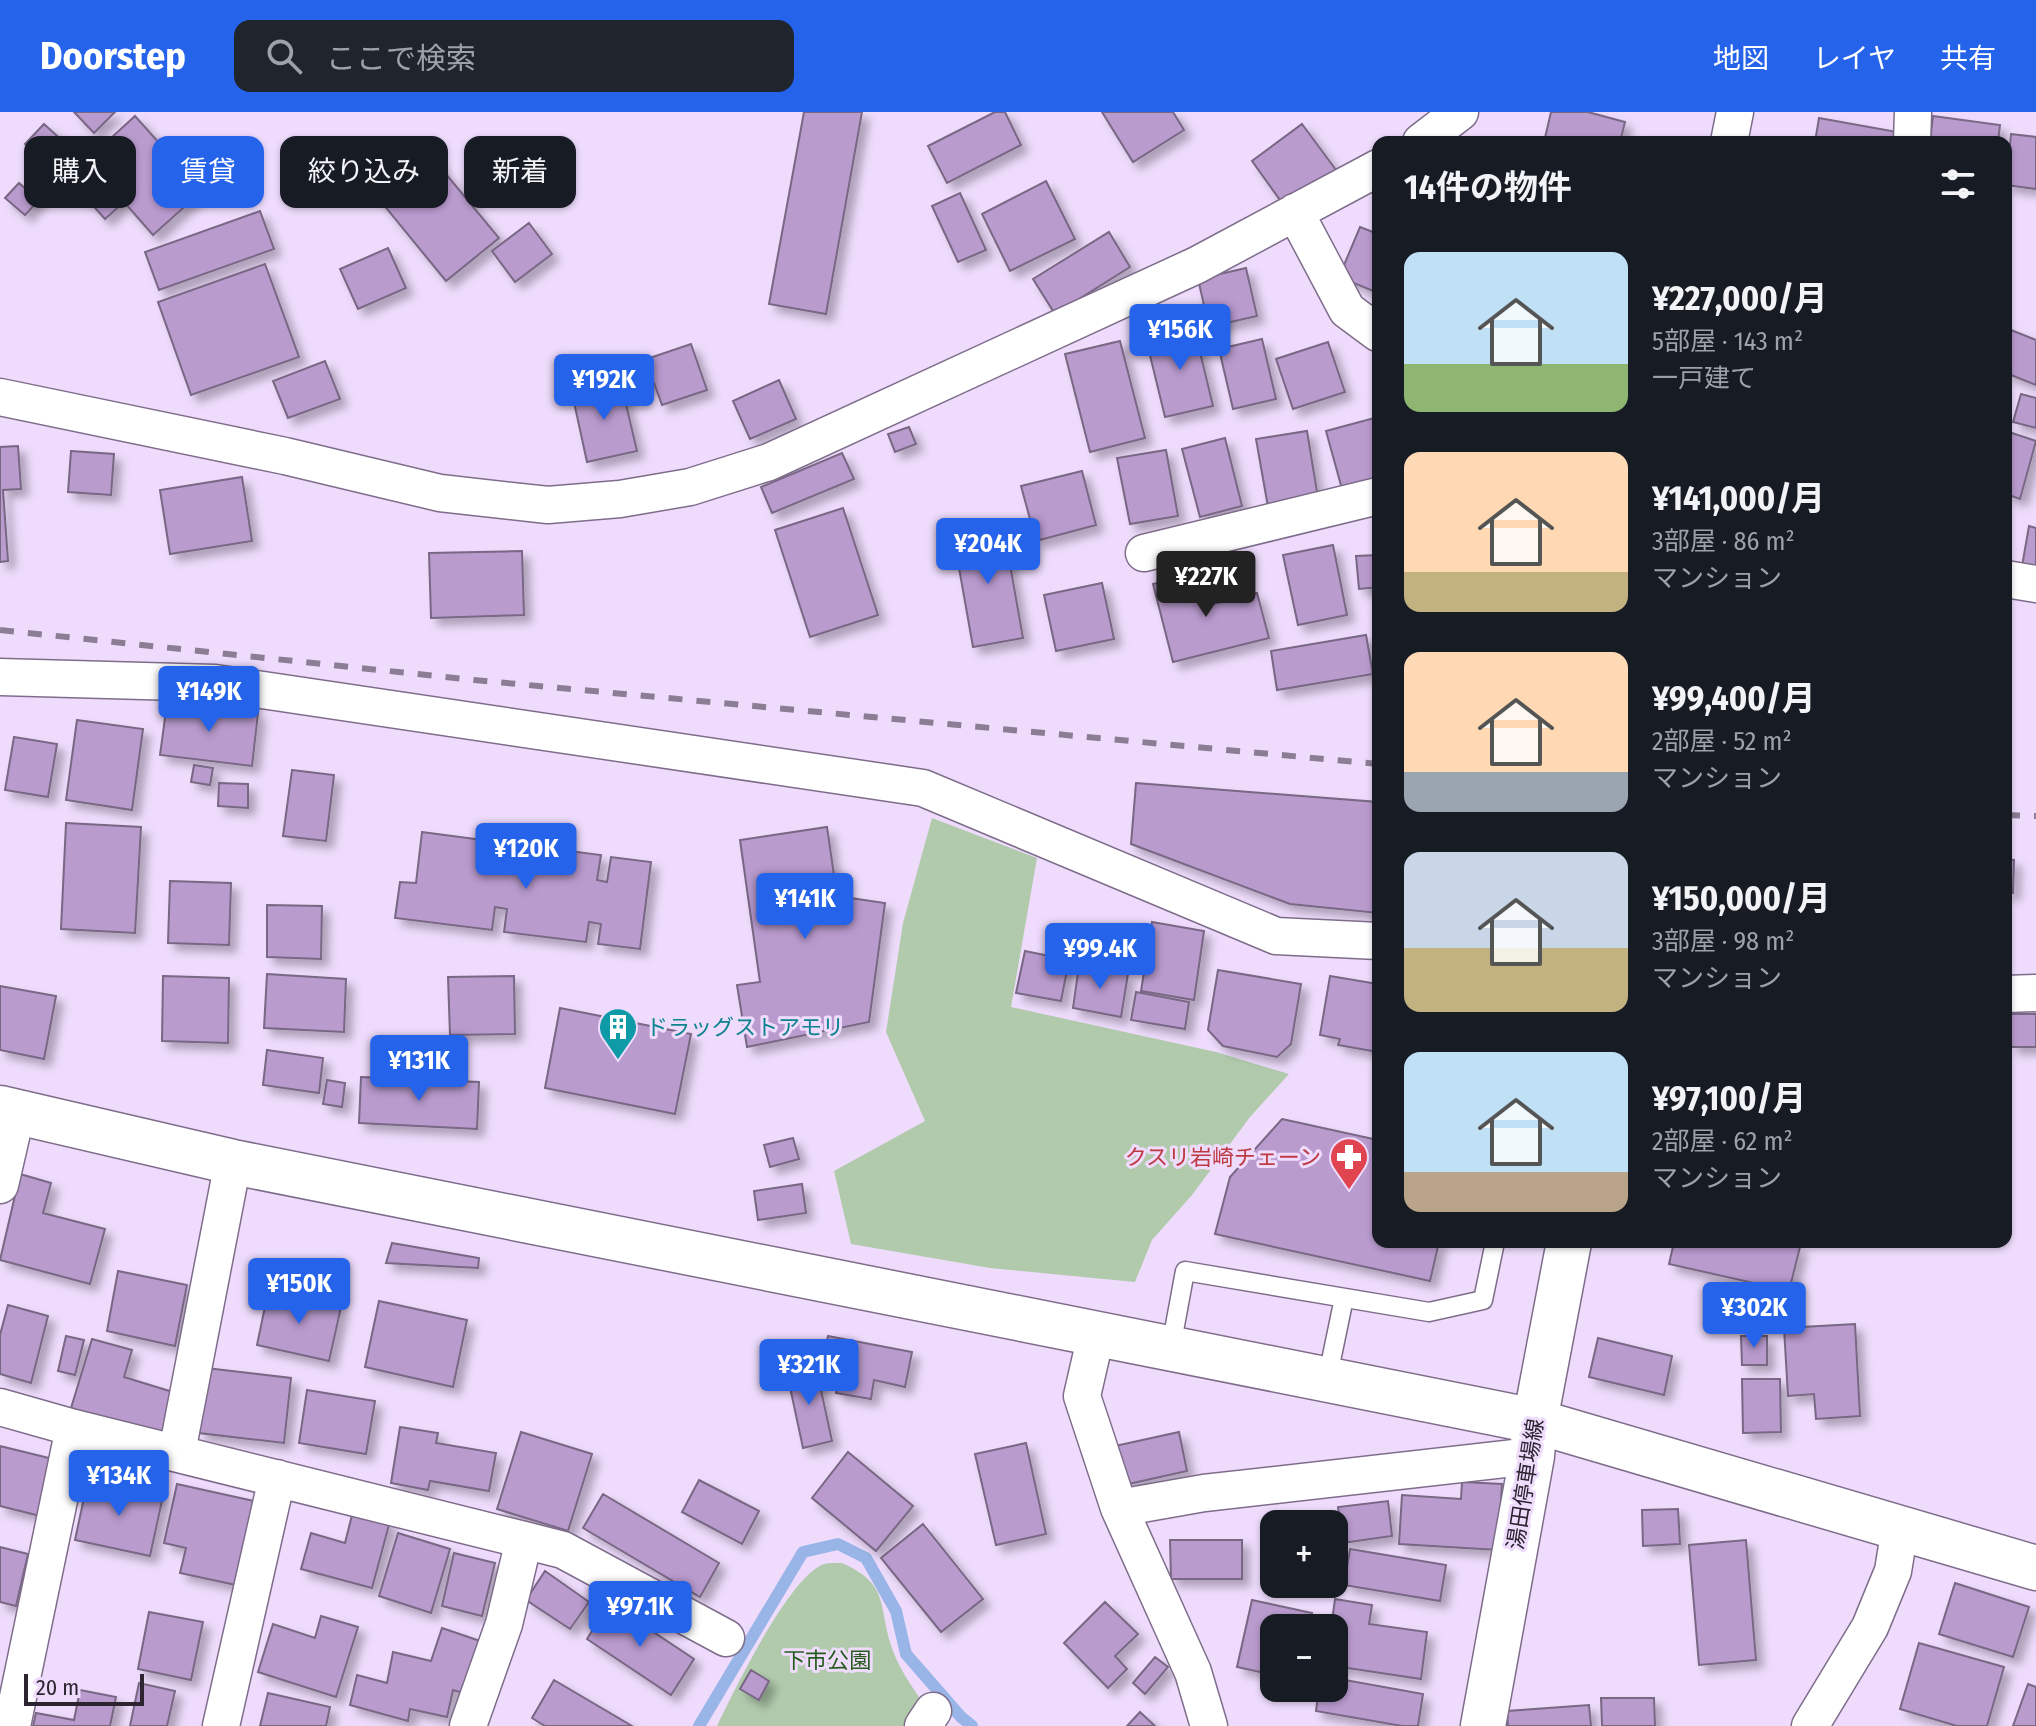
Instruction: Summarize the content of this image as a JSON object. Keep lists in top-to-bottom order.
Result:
{
  "streets": {
    "street": ["湯田停車場線"]
  },
  "parks": ["下市公園"],
  "places": {
    "building": ["ドラッグストアモリ"],
    "pharmacy": ["クスリ岩崎チェーン"]
  },
  "scale_bar": "20 m",
  "page": {
    "header": "Doorstep",
    "search": "ここで検索",
    "nav": ["地図", "レイヤ", "共有"],
    "chip": [
      "購入",
      "賃貸",
      "絞り込み",
      "新着"
    ],
    "heading": "14件の物件",
    "list": [
      {
        "name": "¥227,000/月",
        "note": "5部屋 · 143 m² · 一戸建て"
      },
      {
        "name": "¥141,000/月",
        "note": "3部屋 · 86 m² · マンション"
      },
      {
        "name": "¥99,400/月",
        "note": "2部屋 · 52 m² · マンション"
      },
      {
        "name": "¥150,000/月",
        "note": "3部屋 · 98 m² · マンション"
      },
      {
        "name": "¥97,100/月",
        "note": "2部屋 · 62 m² · マンション"
      }
    ],
    "price": [
      "¥156K",
      "¥192K",
      "¥204K",
      "¥227K",
      "¥149K",
      "¥120K",
      "¥141K",
      "¥99.4K",
      "¥131K",
      "¥150K",
      "¥302K",
      "¥321K",
      "¥134K",
      "¥97.1K"
    ],
    "map_buttons": ["+", "−"],
    "scale": "20 m"
  }
}
